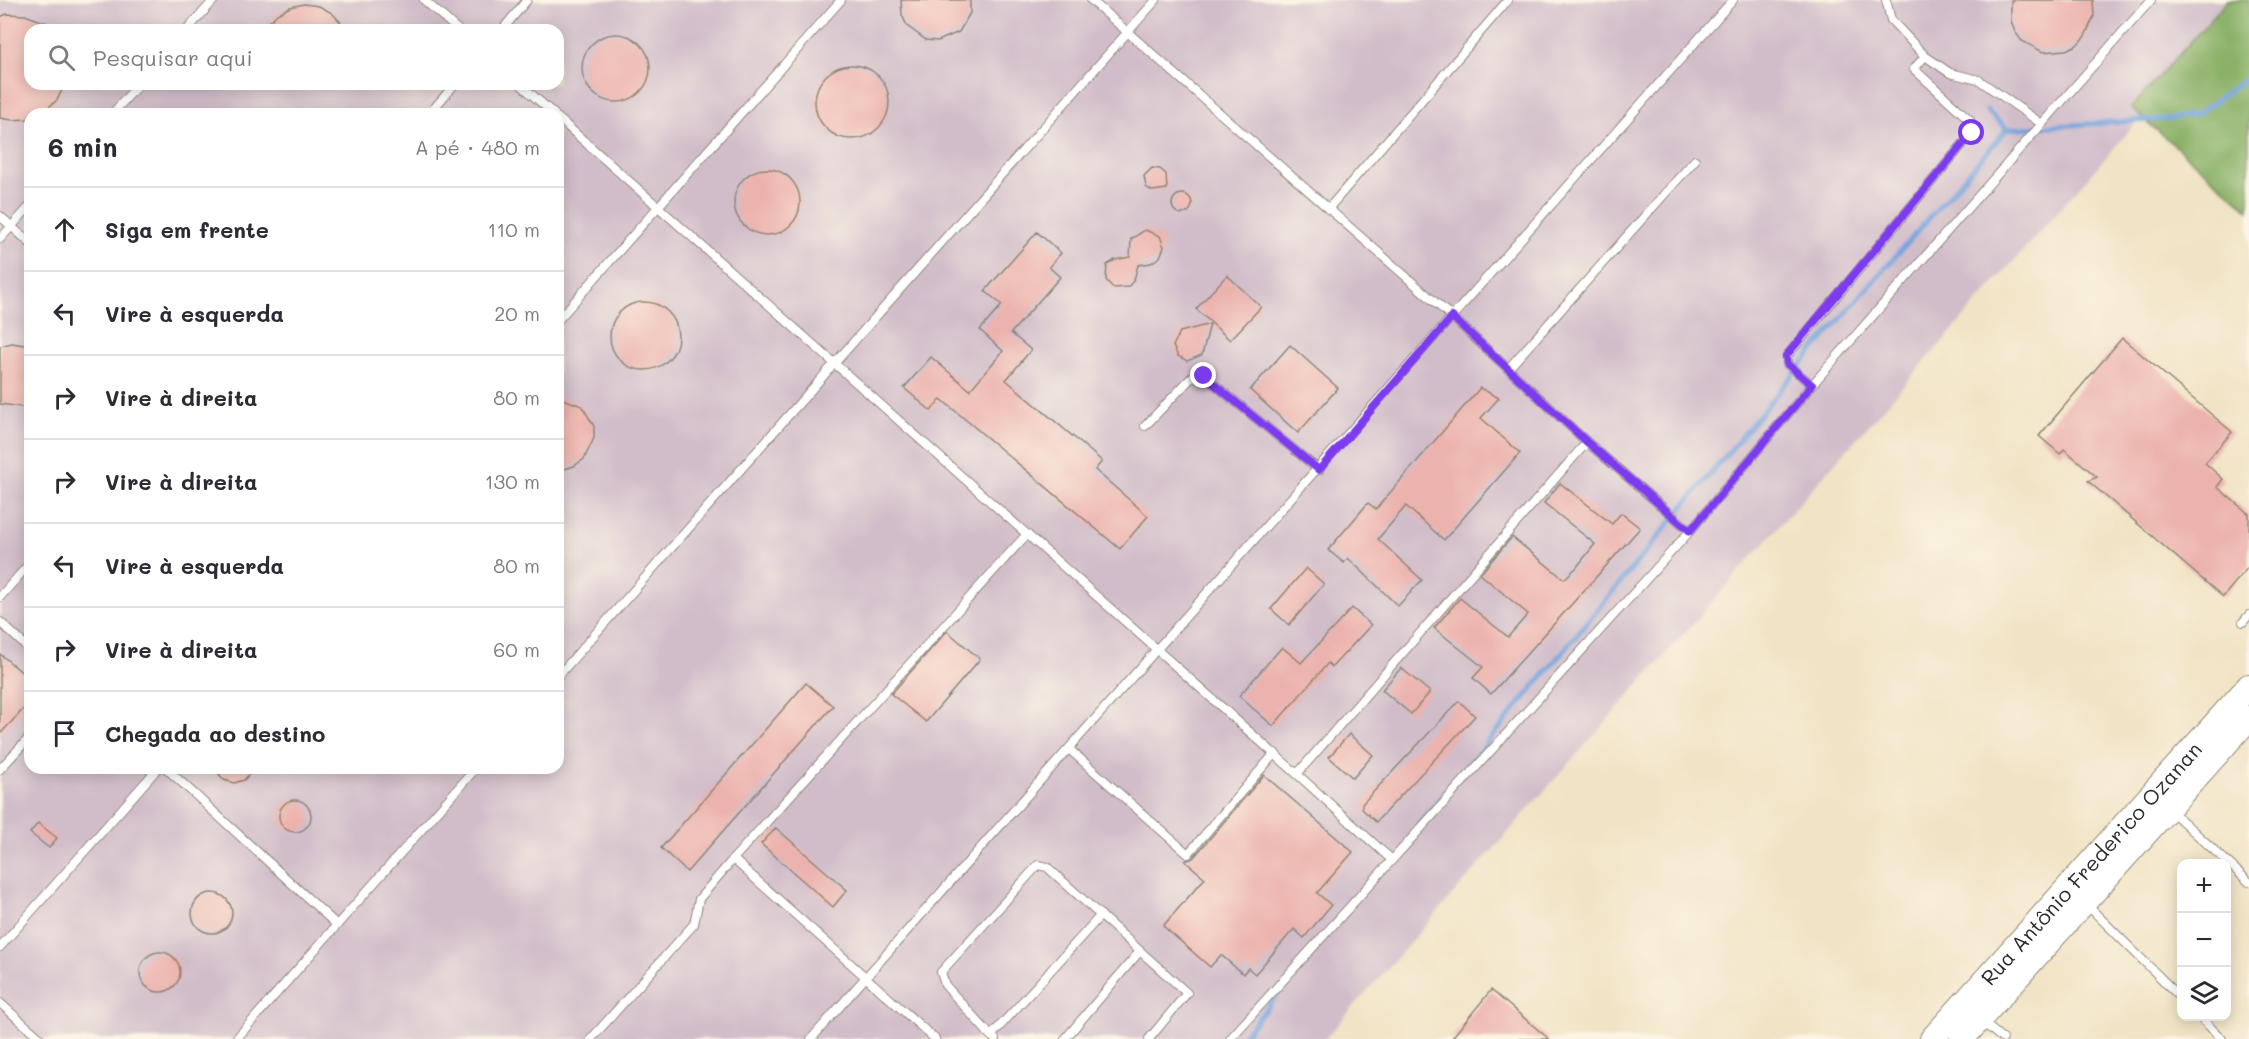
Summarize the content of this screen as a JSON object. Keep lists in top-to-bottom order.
{
  "streets": {
    "main road": ["Rua Antônio Frederico Ozanan"]
  },
  "page": {
    "search": "Pesquisar aqui",
    "heading": ["6 min", "A pé · 480 m"],
    "list": [
      ["Siga em frente", "110 m"],
      ["Vire à esquerda", "20 m"],
      ["Vire à direita", "80 m"],
      ["Vire à direita", "130 m"],
      ["Vire à esquerda", "80 m"],
      ["Vire à direita", "60 m"],
      "Chegada ao destino"
    ],
    "map_buttons": ["+", "−"]
  }
}
